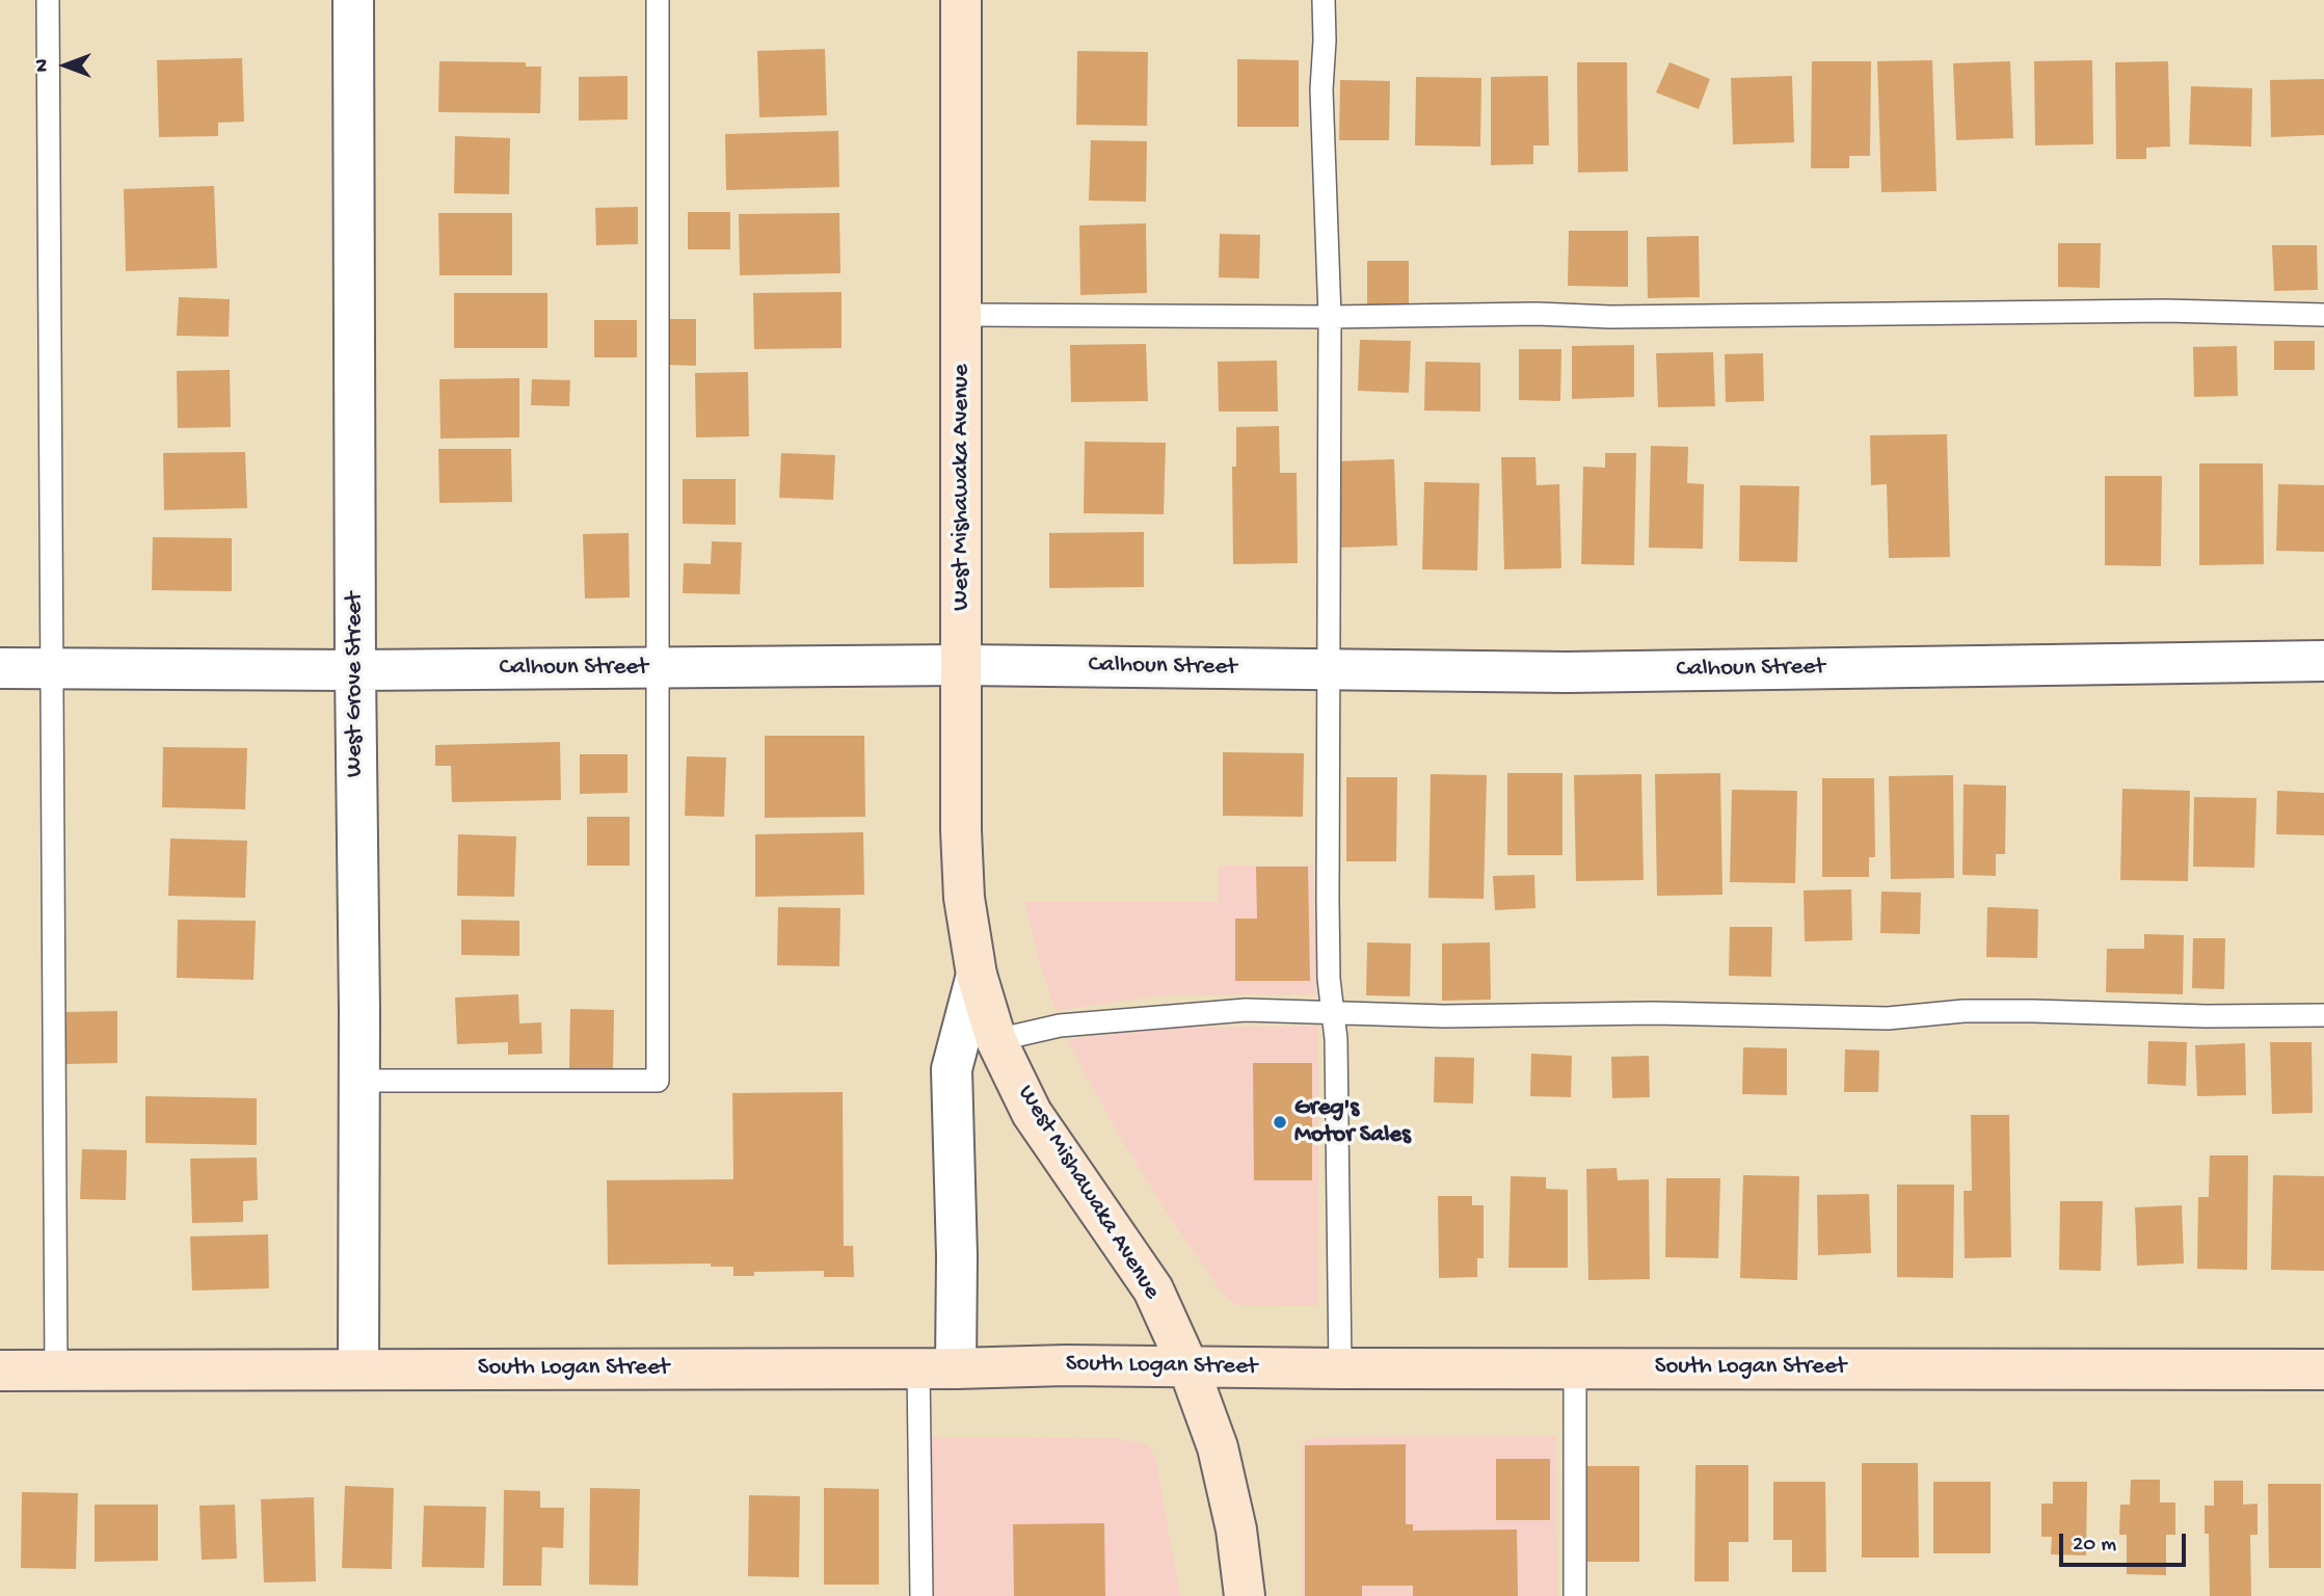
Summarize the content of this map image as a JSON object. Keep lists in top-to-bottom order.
{
  "streets": {
    "street": [
      "West Mishawaka Avenue",
      "Calhoun Street",
      "West Grove Street",
      "South Logan Street"
    ]
  },
  "crossings": [
    ["West Mishawaka Avenue", "Calhoun Street"],
    ["West Mishawaka Avenue", "South Logan Street"],
    ["Calhoun Street", "West Grove Street"],
    ["West Grove Street", "South Logan Street"]
  ],
  "places": ["Greg's Motor Sales"],
  "scale_bar": "20 m",
  "north": "left"
}
